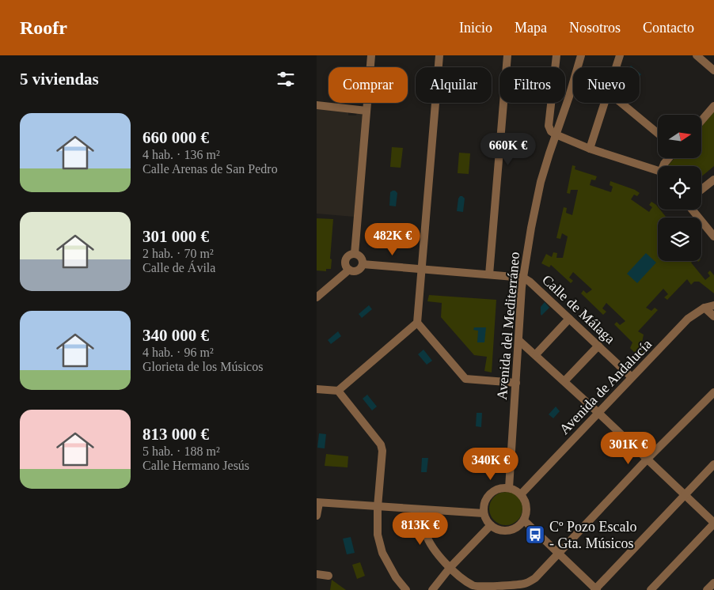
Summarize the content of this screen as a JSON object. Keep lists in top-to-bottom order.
{
  "streets": {
    "street": ["Calle de Málaga", "Avenida del Mediterráneo", "Avenida de Andalucía"]
  },
  "crossings": [
    ["Calle de Málaga", "Avenida del Mediterráneo"],
    ["Calle de Málaga", "Avenida de Andalucía"],
    ["Avenida del Mediterráneo", "Avenida de Andalucía"]
  ],
  "places": {
    "bus stop": ["Cº Pozo Escalo - Gta. Músicos"]
  },
  "north": "right",
  "page": {
    "header": "Roofr",
    "nav": [
      "Inicio",
      "Mapa",
      "Nosotros",
      "Contacto"
    ],
    "heading": "5 viviendas",
    "chip": [
      "Comprar",
      "Alquilar",
      "Filtros",
      "Nuevo"
    ],
    "list": [
      {
        "name": "660 000 €",
        "note": "4 hab. · 136 m² · Calle Arenas de San Pedro"
      },
      {
        "name": "301 000 €",
        "note": "2 hab. · 70 m² · Calle de Ávila"
      },
      {
        "name": "340 000 €",
        "note": "4 hab. · 96 m² · Glorieta de los Músicos"
      },
      {
        "name": "813 000 €",
        "note": "5 hab. · 188 m² · Calle Hermano Jesús"
      }
    ],
    "price": [
      "660K €",
      "482K €",
      "301K €",
      "340K €",
      "813K €"
    ]
  }
}
